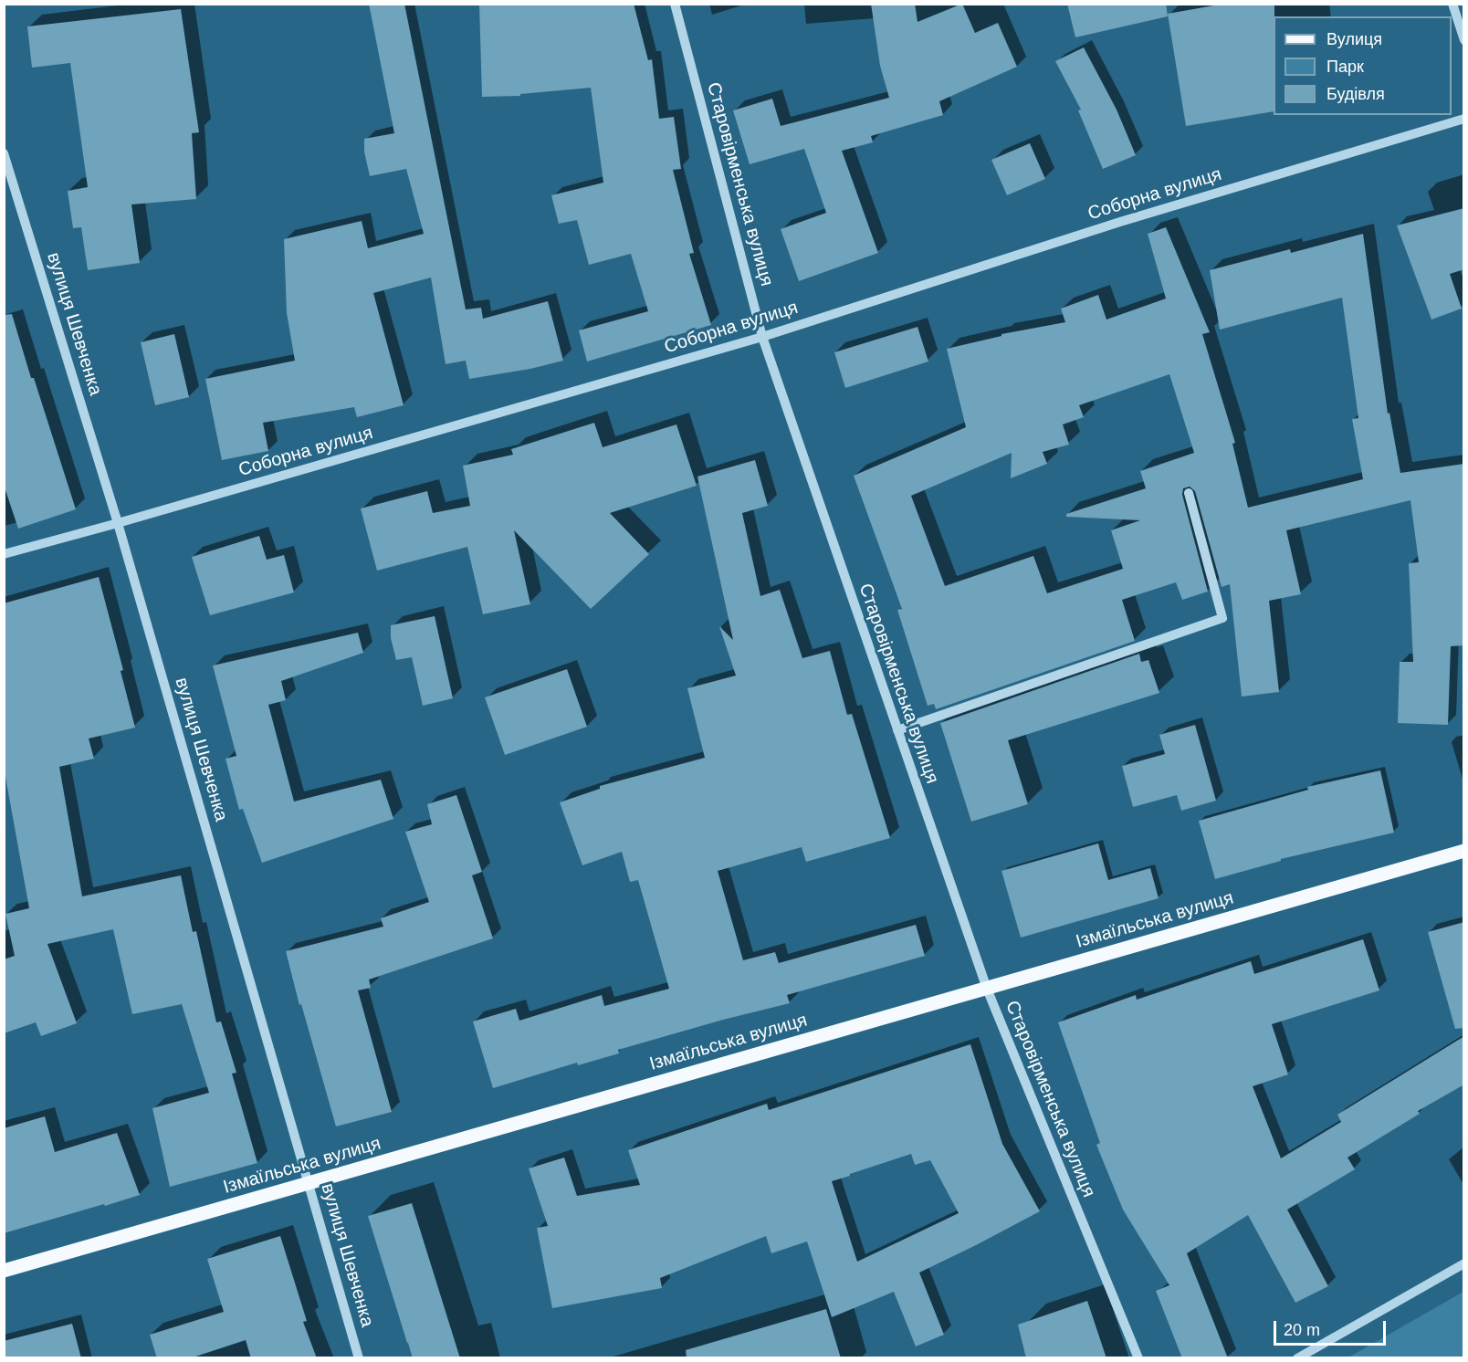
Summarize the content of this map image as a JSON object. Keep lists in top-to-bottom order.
{
  "streets": {
    "main road": ["Ізмаїльська вулиця"],
    "street": ["Старовірменська вулиця", "Соборна вулиця", "вулиця Шевченка"]
  },
  "crossings": [
    ["Старовірменська вулиця", "Соборна вулиця"],
    ["Старовірменська вулиця", "Ізмаїльська вулиця"],
    ["Соборна вулиця", "вулиця Шевченка"],
    ["вулиця Шевченка", "Ізмаїльська вулиця"]
  ],
  "legend": ["Вулиця", "Парк", "Будівля"],
  "scale_bar": "20 m"
}
